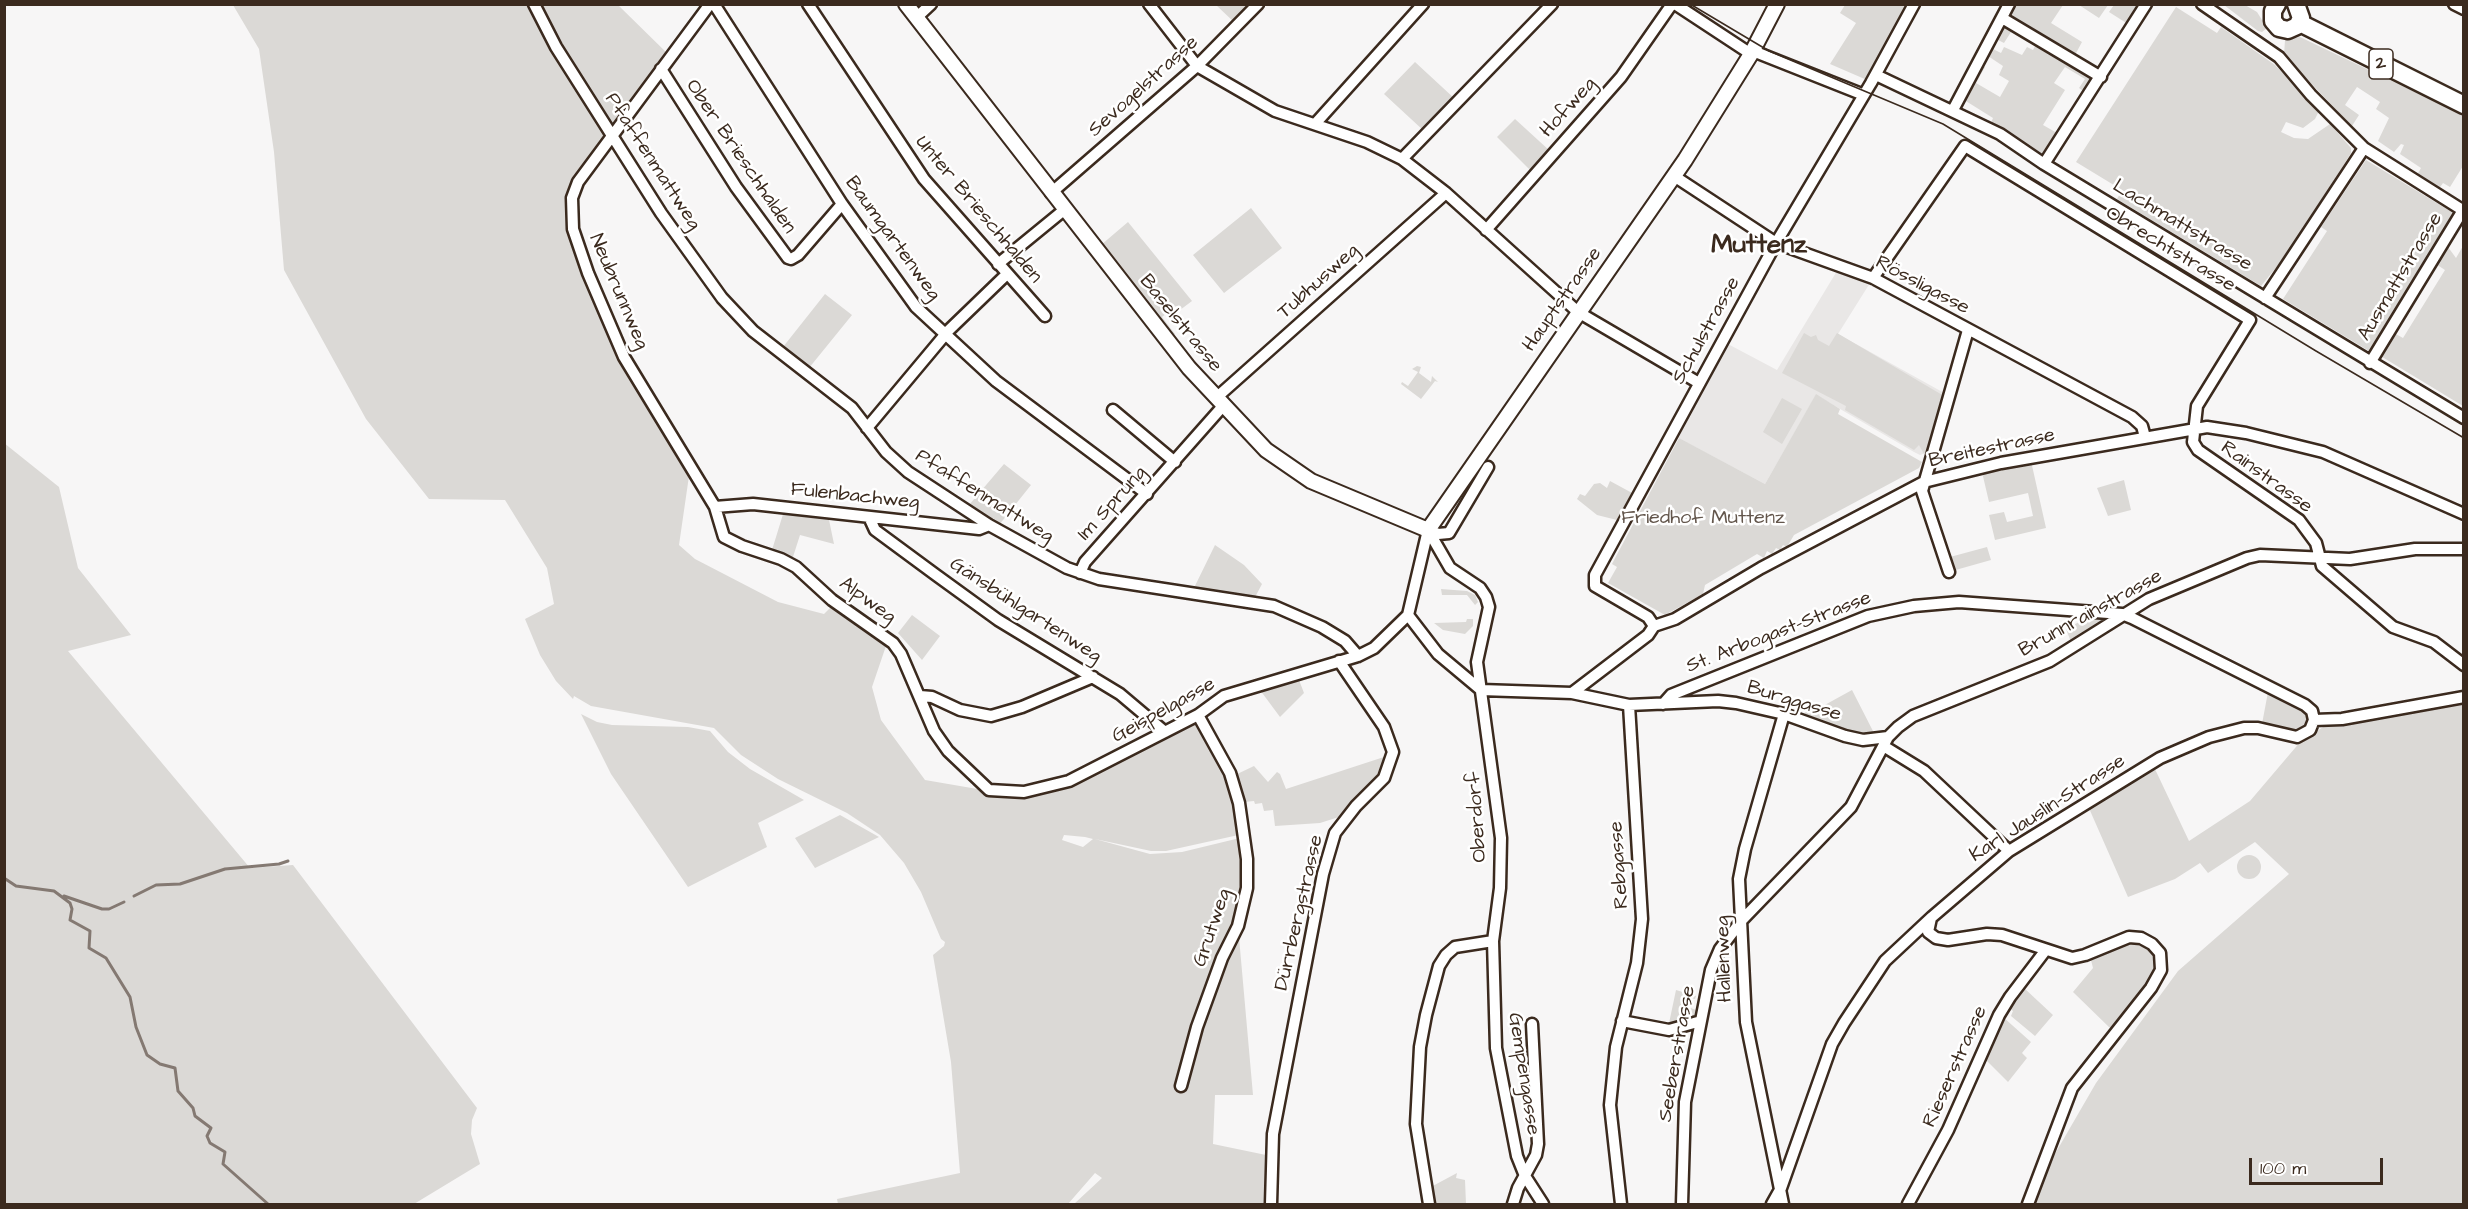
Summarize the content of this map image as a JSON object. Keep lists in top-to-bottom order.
{
  "streets": {
    "main road": ["2"],
    "street": [
      "Sevogelstrasse",
      "Hofweg",
      "Ober Brieschhalden",
      "Pfaffenmattweg",
      "Unter Brieschhalden",
      "Lachmattstrasse",
      "Baumgartenweg",
      "Obrechtstrasse",
      "Ausmattstrasse",
      "Tubhusweg",
      "Rössligasse",
      "Neubrunnweg",
      "Hauptstrasse",
      "Baselstrasse",
      "Schulstrasse",
      "Breitestrasse",
      "Rainstrasse",
      "Fulenbachweg",
      "Im Sprung",
      "Alpweg",
      "Gänsbühlgartenweg",
      "Brunnrainstrasse",
      "St. Arbogast-Strasse",
      "Burggasse",
      "Geispelgasse",
      "Karl Jauslin-Strasse",
      "Oberdorf",
      "Rebgasse",
      "Dürrbergstrasse",
      "Grutweg",
      "Hallenweg",
      "Seeberstrasse",
      "Rieserstrasse",
      "Gempengasse"
    ]
  },
  "crossings": [
    ["Sevogelstrasse", "Baselstrasse"],
    ["Ober Brieschhalden", "Baumgartenweg"],
    ["Ober Brieschhalden", "Neubrunnweg"],
    ["Pfaffenmattweg", "Neubrunnweg"],
    ["Pfaffenmattweg", "Fulenbachweg"],
    ["Pfaffenmattweg", "Im Sprung"],
    ["Pfaffenmattweg", "Geispelgasse"],
    ["Lachmattstrasse", "Ausmattstrasse"],
    ["Lachmattstrasse", "Schulstrasse"],
    ["Baumgartenweg", "Neubrunnweg"],
    ["Baumgartenweg", "Im Sprung"],
    ["Obrechtstrasse", "Rössligasse"],
    ["Obrechtstrasse", "Breitestrasse"],
    ["Obrechtstrasse", "Rainstrasse"],
    ["Tubhusweg", "Baselstrasse"],
    ["Tubhusweg", "Im Sprung"],
    ["Rössligasse", "Hauptstrasse"],
    ["Rössligasse", "Schulstrasse"],
    ["Rössligasse", "Breitestrasse"],
    ["Neubrunnweg", "Fulenbachweg"],
    ["Neubrunnweg", "Alpweg"],
    ["Hauptstrasse", "Baselstrasse"],
    ["Baselstrasse", "Im Sprung"],
    ["Schulstrasse", "Breitestrasse"],
    ["Breitestrasse", "Rainstrasse"],
    ["Breitestrasse", "Burggasse"],
    ["Rainstrasse", "Brunnrainstrasse"],
    ["Fulenbachweg", "Alpweg"],
    ["Fulenbachweg", "Gänsbühlgartenweg"],
    ["Alpweg", "Geispelgasse"],
    ["Gänsbühlgartenweg", "Geispelgasse"],
    ["Brunnrainstrasse", "St. Arbogast-Strasse"],
    ["Brunnrainstrasse", "Burggasse"],
    ["Brunnrainstrasse", "Seeberstrasse"],
    ["St. Arbogast-Strasse", "Burggasse"],
    ["St. Arbogast-Strasse", "Karl Jauslin-Strasse"],
    ["Burggasse", "Oberdorf"],
    ["Burggasse", "Rebgasse"],
    ["Burggasse", "Hallenweg"],
    ["Burggasse", "Seeberstrasse"],
    ["Geispelgasse", "Dürrbergstrasse"],
    ["Geispelgasse", "Grutweg"],
    ["Karl Jauslin-Strasse", "Hallenweg"],
    ["Oberdorf", "Gempengasse"],
    ["Hallenweg", "Seeberstrasse"]
  ],
  "districts": ["Muttenz"],
  "parks": ["Friedhof Muttenz"],
  "scale_bar": "100 m"
}
